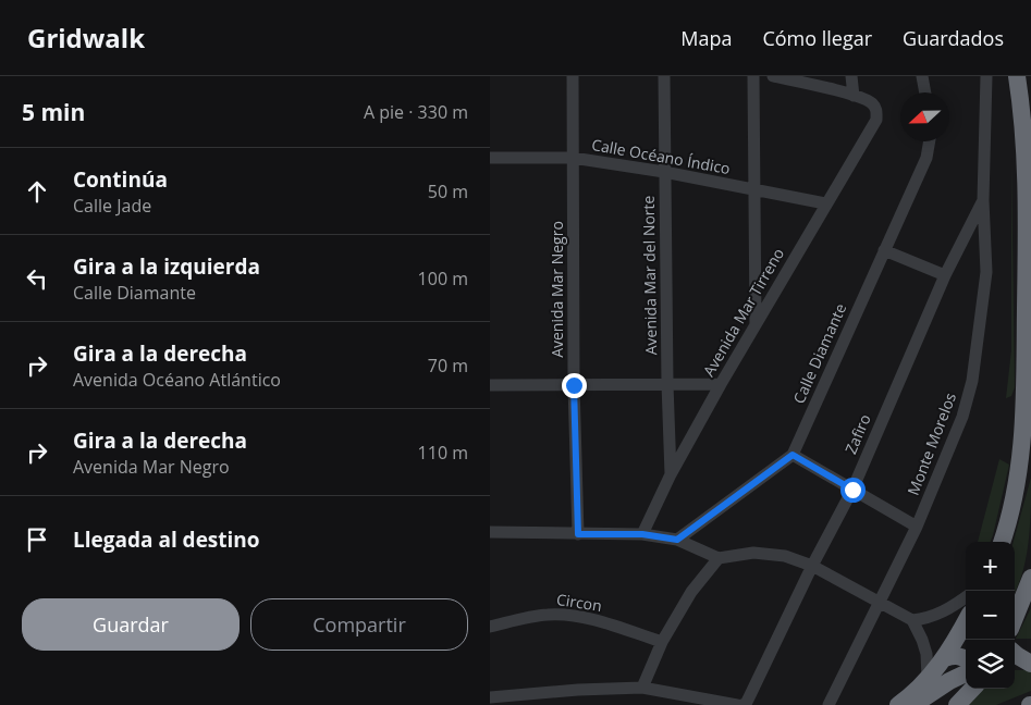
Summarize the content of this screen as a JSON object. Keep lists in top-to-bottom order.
{
  "streets": {
    "street": [
      "Calle Océano Índico",
      "Avenida Mar del Norte",
      "Avenida Mar Negro",
      "Avenida Mar Tirreno",
      "Calle Diamante",
      "Zafiro",
      "Monte Morelos",
      "Circon"
    ]
  },
  "crossings": [
    ["Calle Océano Índico", "Avenida Mar del Norte"],
    ["Calle Océano Índico", "Avenida Mar Negro"],
    ["Calle Océano Índico", "Avenida Mar Tirreno"],
    ["Avenida Mar del Norte", "Avenida Mar Tirreno"],
    ["Zafiro", "Monte Morelos"]
  ],
  "north": "left",
  "page": {
    "header": "Gridwalk",
    "nav": ["Mapa", "Cómo llegar", "Guardados"],
    "heading": ["5 min", "A pie · 330 m"],
    "list": [
      ["Continúa", "Calle Jade", "50 m"],
      ["Gira a la izquierda", "Calle Diamante", "100 m"],
      ["Gira a la derecha", "Avenida Océano Atlántico", "70 m"],
      ["Gira a la derecha", "Avenida Mar Negro", "110 m"],
      "Llegada al destino"
    ],
    "map_buttons": ["+", "−"],
    "buttons": ["Guardar", "Compartir"]
  }
}
